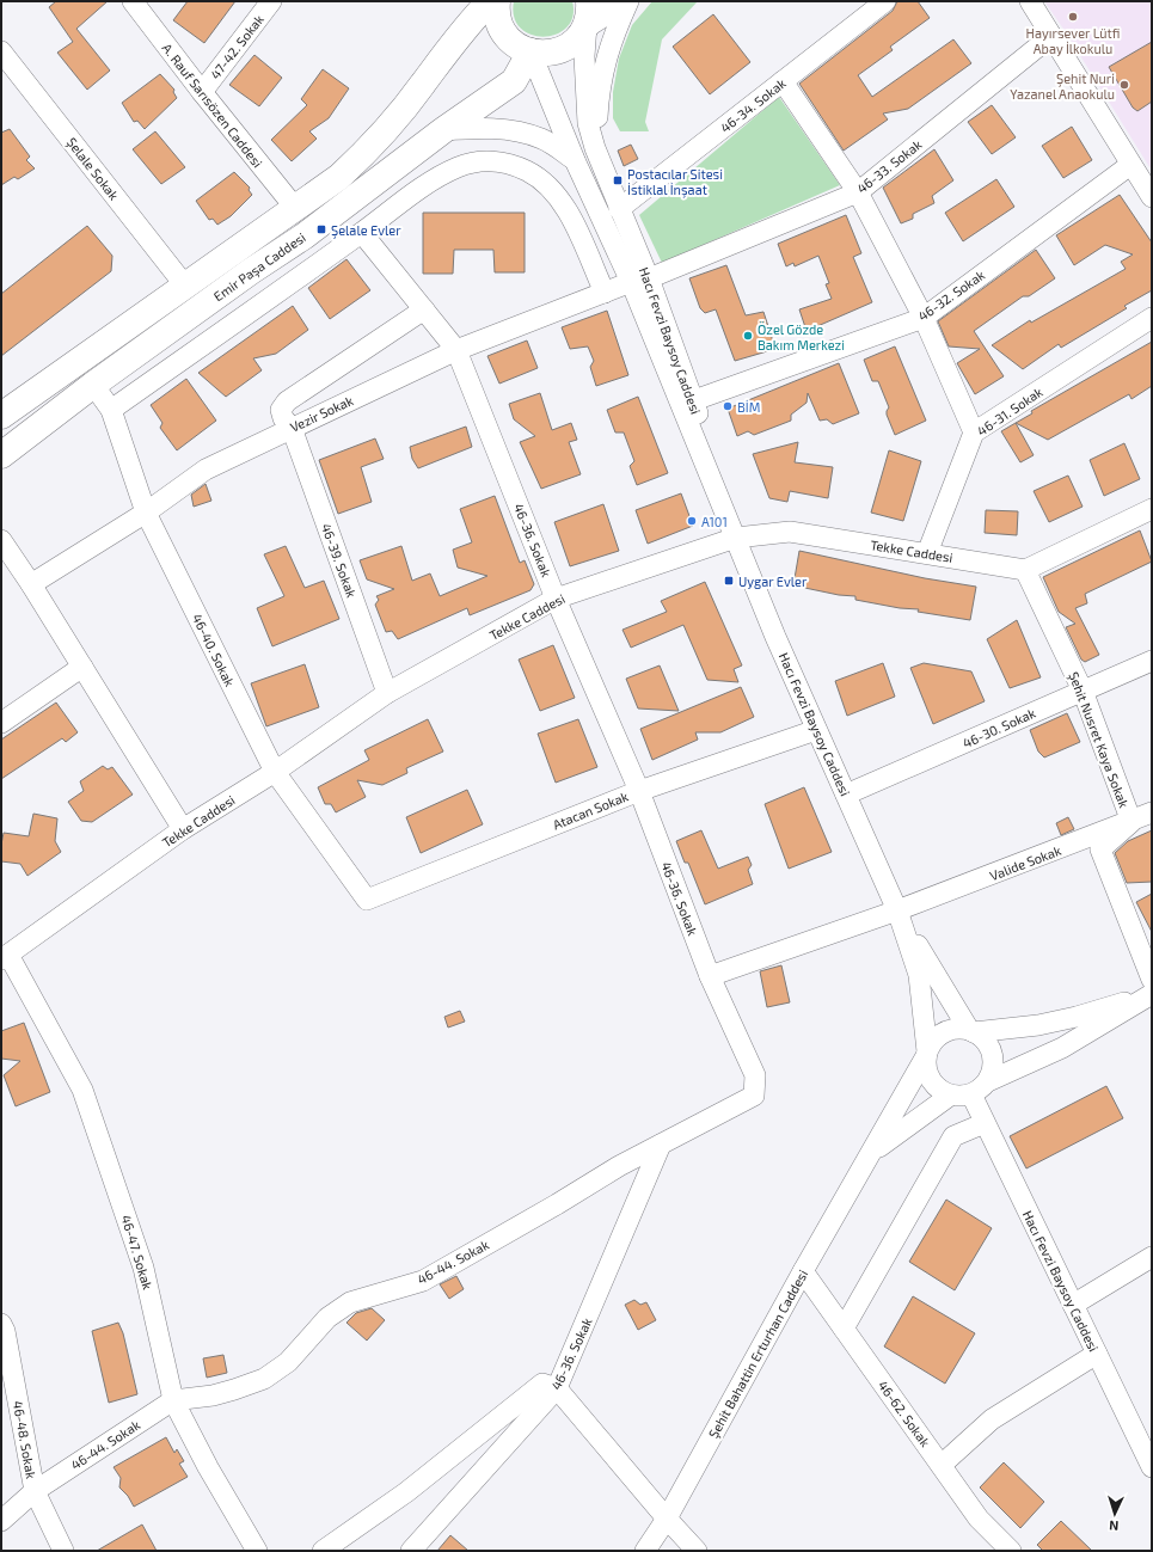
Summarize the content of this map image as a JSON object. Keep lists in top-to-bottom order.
{
  "streets": {
    "main road": ["Emir Paşa Caddesi"],
    "street": [
      "47-42. Sokak",
      "A. Rauf Sarısözen Caddesi",
      "46-34. Sokak",
      "46-33. Sokak",
      "Şelale Sokak",
      "46-32. Sokak",
      "Hacı Fevzi Baysoy Caddesi",
      "46-31. Sokak",
      "Vezir Sokak",
      "46-36. Sokak",
      "Tekke Caddesi",
      "46-39. Sokak",
      "46-40. Sokak",
      "46-30. Sokak",
      "Şehit Nusret Kaya Sokak",
      "Atacan Sokak",
      "Valide Sokak",
      "46-47. Sokak",
      "46-44. Sokak",
      "Şehit Bahattin Erturhan Caddesi",
      "46-62. Sokak",
      "46-48. Sokak"
    ]
  },
  "crossings": [
    ["47-42. Sokak", "A. Rauf Sarısözen Caddesi"],
    ["46-34. Sokak", "Hacı Fevzi Baysoy Caddesi"],
    ["46-33. Sokak", "Hacı Fevzi Baysoy Caddesi"],
    ["46-33. Sokak", "Vezir Sokak"],
    ["Emir Paşa Caddesi", "Hacı Fevzi Baysoy Caddesi"],
    ["Emir Paşa Caddesi", "46-40. Sokak"],
    ["46-32. Sokak", "Hacı Fevzi Baysoy Caddesi"],
    ["Hacı Fevzi Baysoy Caddesi", "Vezir Sokak"],
    ["Hacı Fevzi Baysoy Caddesi", "Tekke Caddesi"],
    ["Hacı Fevzi Baysoy Caddesi", "46-30. Sokak"],
    ["Hacı Fevzi Baysoy Caddesi", "Atacan Sokak"],
    ["Hacı Fevzi Baysoy Caddesi", "Valide Sokak"],
    ["Hacı Fevzi Baysoy Caddesi", "Şehit Bahattin Erturhan Caddesi"],
    ["46-31. Sokak", "Tekke Caddesi"],
    ["Vezir Sokak", "46-36. Sokak"],
    ["Vezir Sokak", "46-39. Sokak"],
    ["Vezir Sokak", "46-40. Sokak"],
    ["46-36. Sokak", "Tekke Caddesi"],
    ["46-36. Sokak", "46-39. Sokak"],
    ["46-36. Sokak", "Atacan Sokak"],
    ["46-36. Sokak", "Valide Sokak"],
    ["46-36. Sokak", "46-44. Sokak"],
    ["Tekke Caddesi", "46-39. Sokak"],
    ["Tekke Caddesi", "46-40. Sokak"],
    ["Tekke Caddesi", "Şehit Nusret Kaya Sokak"],
    ["Tekke Caddesi", "46-47. Sokak"],
    ["46-40. Sokak", "Atacan Sokak"],
    ["46-30. Sokak", "Şehit Nusret Kaya Sokak"],
    ["Şehit Nusret Kaya Sokak", "Valide Sokak"],
    ["Valide Sokak", "46-44. Sokak"],
    ["46-47. Sokak", "46-44. Sokak"],
    ["46-44. Sokak", "46-48. Sokak"],
    ["Şehit Bahattin Erturhan Caddesi", "46-62. Sokak"]
  ],
  "places": {
    "other": [
      "Hayırsever Lütfi Abay İlkokulu",
      "Şehit Nuri Yazanel Anaokulu",
      "Özel Gözde Bakım Merkezi",
      "BİM",
      "A101"
    ],
    "transit": ["Postacılar Sitesi İstiklal İnşaat", "Şelale Evler", "Uygar Evler"]
  },
  "north": "bottom"
}
